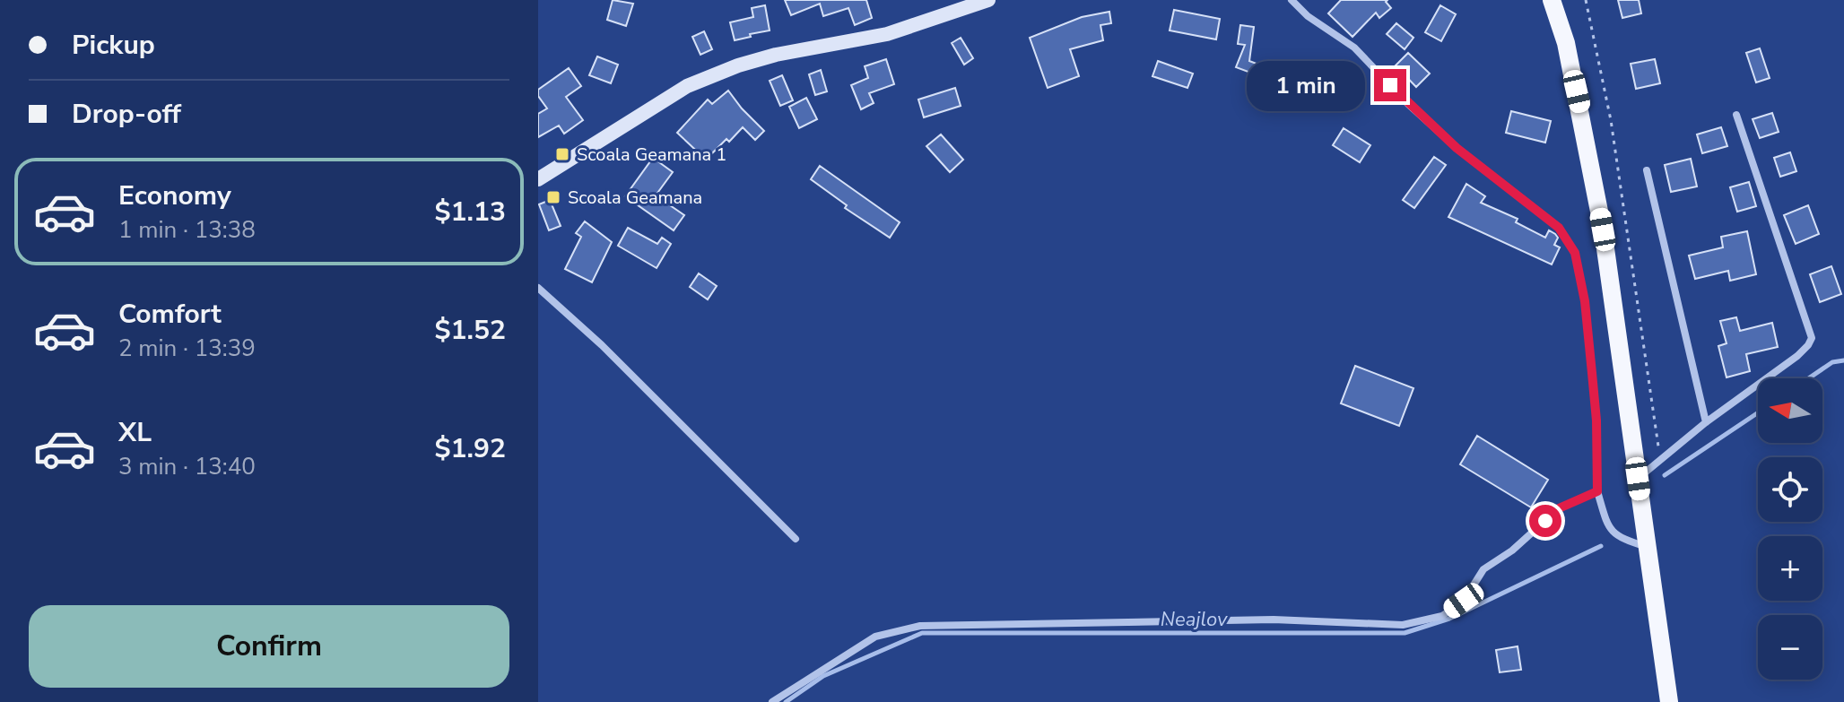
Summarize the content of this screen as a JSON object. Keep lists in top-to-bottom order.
{
  "water": ["Neajlov"],
  "places": {
    "transit": ["Scoala Geamana 1", "Scoala Geamana"]
  },
  "north": "left",
  "page": {
    "banner": ["Pickup", "Drop-off"],
    "bubble": "1 min",
    "list": [
      {
        "name": "Economy",
        "note": "1 min · 13:38",
        "value": "$1.13"
      },
      {
        "name": "Comfort",
        "note": "2 min · 13:39",
        "value": "$1.52"
      },
      {
        "name": "XL",
        "note": "3 min · 13:40",
        "value": "$1.92"
      }
    ],
    "map_buttons": ["+", "−"],
    "buttons": "Confirm"
  }
}
